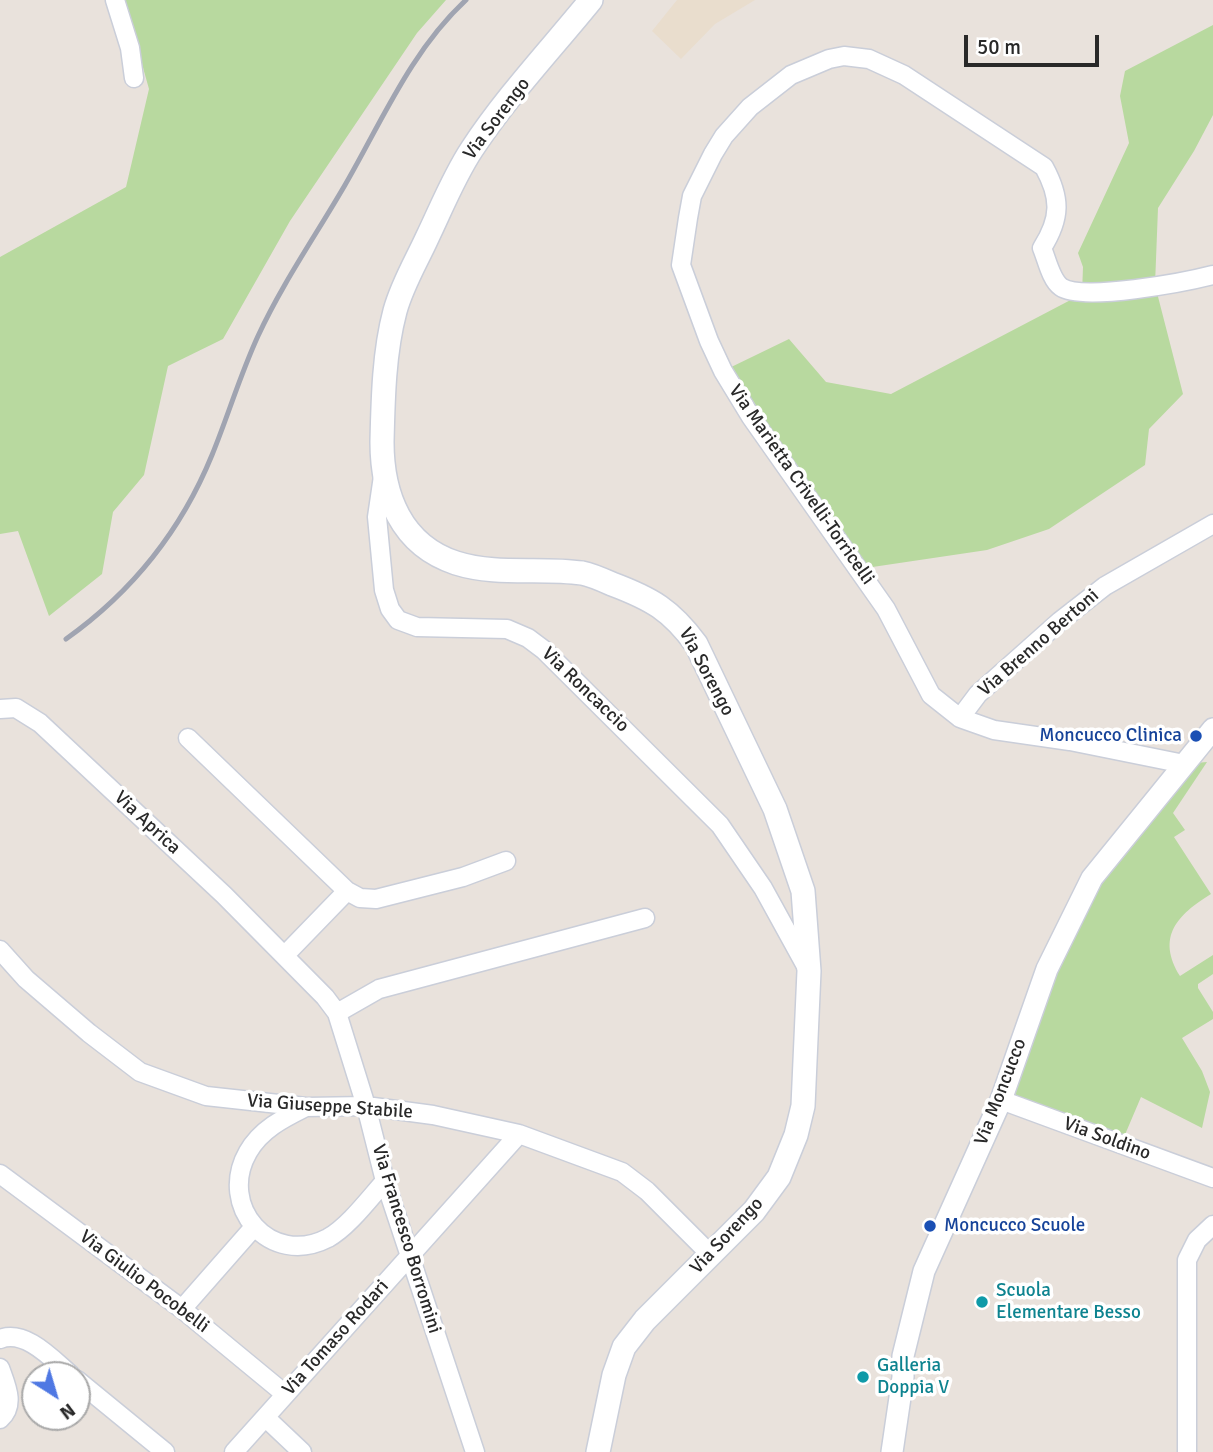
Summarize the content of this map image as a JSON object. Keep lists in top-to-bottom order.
{
  "streets": {
    "main road": ["Via Sorengo"],
    "street": [
      "Via Marietta Crivelli-Torricelli",
      "Via Brenno Bertoni",
      "Via Roncaccio",
      "Via Aprica",
      "Via Moncucco",
      "Via Giuseppe Stabile",
      "Via Soldino",
      "Via Francesco Borromini",
      "Via Giulio Pocobelli",
      "Via Tomaso Rodari"
    ]
  },
  "crossings": [
    ["Via Sorengo", "Via Roncaccio"],
    ["Via Sorengo", "Via Giuseppe Stabile"],
    ["Via Marietta Crivelli-Torricelli", "Via Brenno Bertoni"],
    ["Via Brenno Bertoni", "Via Moncucco"],
    ["Via Aprica", "Via Francesco Borromini"],
    ["Via Moncucco", "Via Soldino"],
    ["Via Giuseppe Stabile", "Via Francesco Borromini"],
    ["Via Giuseppe Stabile", "Via Tomaso Rodari"],
    ["Via Francesco Borromini", "Via Tomaso Rodari"],
    ["Via Giulio Pocobelli", "Via Tomaso Rodari"]
  ],
  "places": [
    "Moncucco Clinica",
    "Moncucco Scuole",
    "Scuola Elementare Besso",
    "Galleria Doppia V"
  ],
  "scale_bar": "50 m",
  "north": "bottom right"
}
